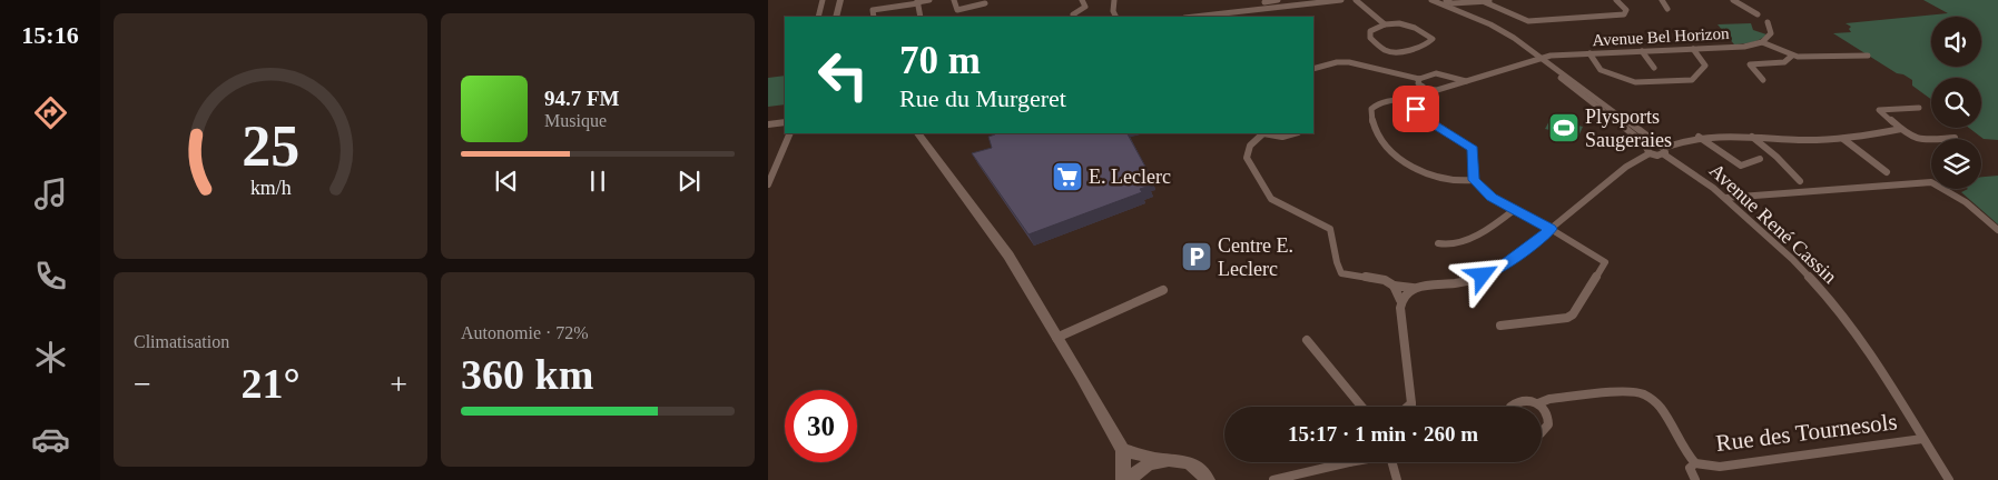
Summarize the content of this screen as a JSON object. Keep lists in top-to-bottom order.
{
  "streets": {
    "street": ["Avenue Bel Horizon", "Avenue René Cassin", "Rue des Tournesols"]
  },
  "crossings": [
    ["Avenue Bel Horizon", "Avenue René Cassin"],
    ["Avenue René Cassin", "Rue des Tournesols"]
  ],
  "places": {
    "sports": ["Plysports Saugeraies"],
    "supermarket": ["E. Leclerc"],
    "parking": ["Centre E. Leclerc"]
  },
  "page": {
    "tabs": "15:16",
    "turn": ["70 m", "Rue du Murgeret"],
    "song": ["94.7 FM", "Musique"],
    "tile": [
      "Climatisation",
      ["Autonomie · 72%", "360 km"]
    ],
    "heat": ["−", "21°", "+"],
    "limit": "30",
    "trip": "15:17 · 1 min · 260 m",
    "gauge": ["25", "km/h"]
  }
}
